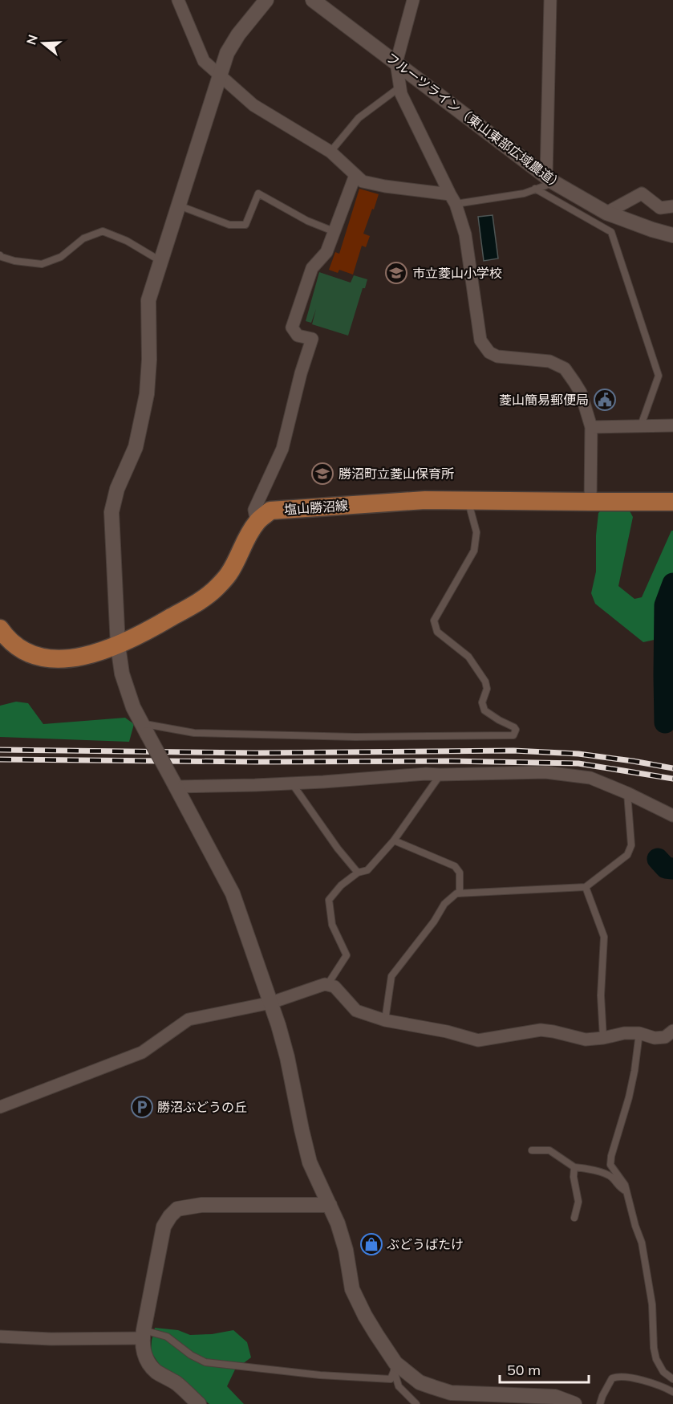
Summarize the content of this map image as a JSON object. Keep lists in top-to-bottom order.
{
  "streets": {
    "main road": ["塩山勝沼線"],
    "street": ["フルーツライン（東山東部広域農道）"]
  },
  "places": {
    "school or university": ["市立菱山小学校", "勝沼町立菱山保育所"],
    "public building": ["菱山簡易郵便局"],
    "parking": ["勝沼ぶどうの丘"],
    "shop": ["ぶどうばたけ"]
  },
  "scale_bar": "50 m",
  "north": "left"
}
